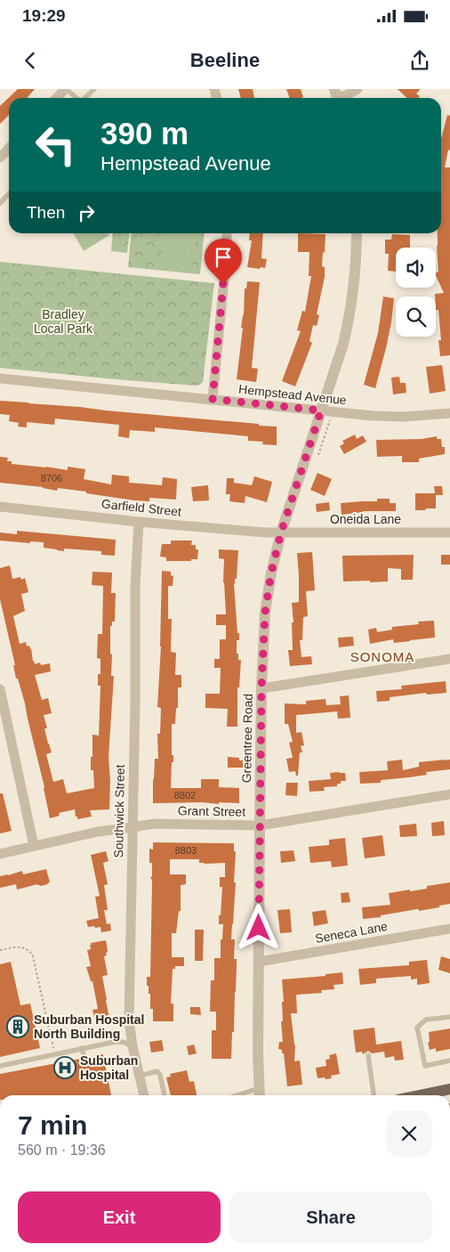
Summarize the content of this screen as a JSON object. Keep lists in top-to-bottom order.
{
  "streets": {
    "street": [
      "Hempstead Avenue",
      "Garfield Street",
      "Oneida Lane",
      "Greentree Road",
      "Southwick Street",
      "Grant Street",
      "Seneca Lane"
    ]
  },
  "crossings": [
    ["Hempstead Avenue", "Greentree Road"],
    ["Garfield Street", "Oneida Lane"],
    ["Garfield Street", "Greentree Road"],
    ["Garfield Street", "Southwick Street"],
    ["Oneida Lane", "Greentree Road"],
    ["Greentree Road", "Grant Street"],
    ["Greentree Road", "Seneca Lane"],
    ["Southwick Street", "Grant Street"]
  ],
  "districts": ["SONOMA"],
  "parks": ["Bradley Local Park"],
  "places": {
    "building": ["Suburban Hospital North Building"],
    "hospital": ["Suburban Hospital"]
  },
  "house_numbers": ["8706", "8802", "8803"],
  "page": {
    "status": "19:29",
    "header": "Beeline",
    "turn": ["390 m", "Hempstead Avenue"],
    "then": "Then",
    "heading": ["7 min", "560 m · 19:36"],
    "buttons": ["Exit", "Share"]
  }
}
